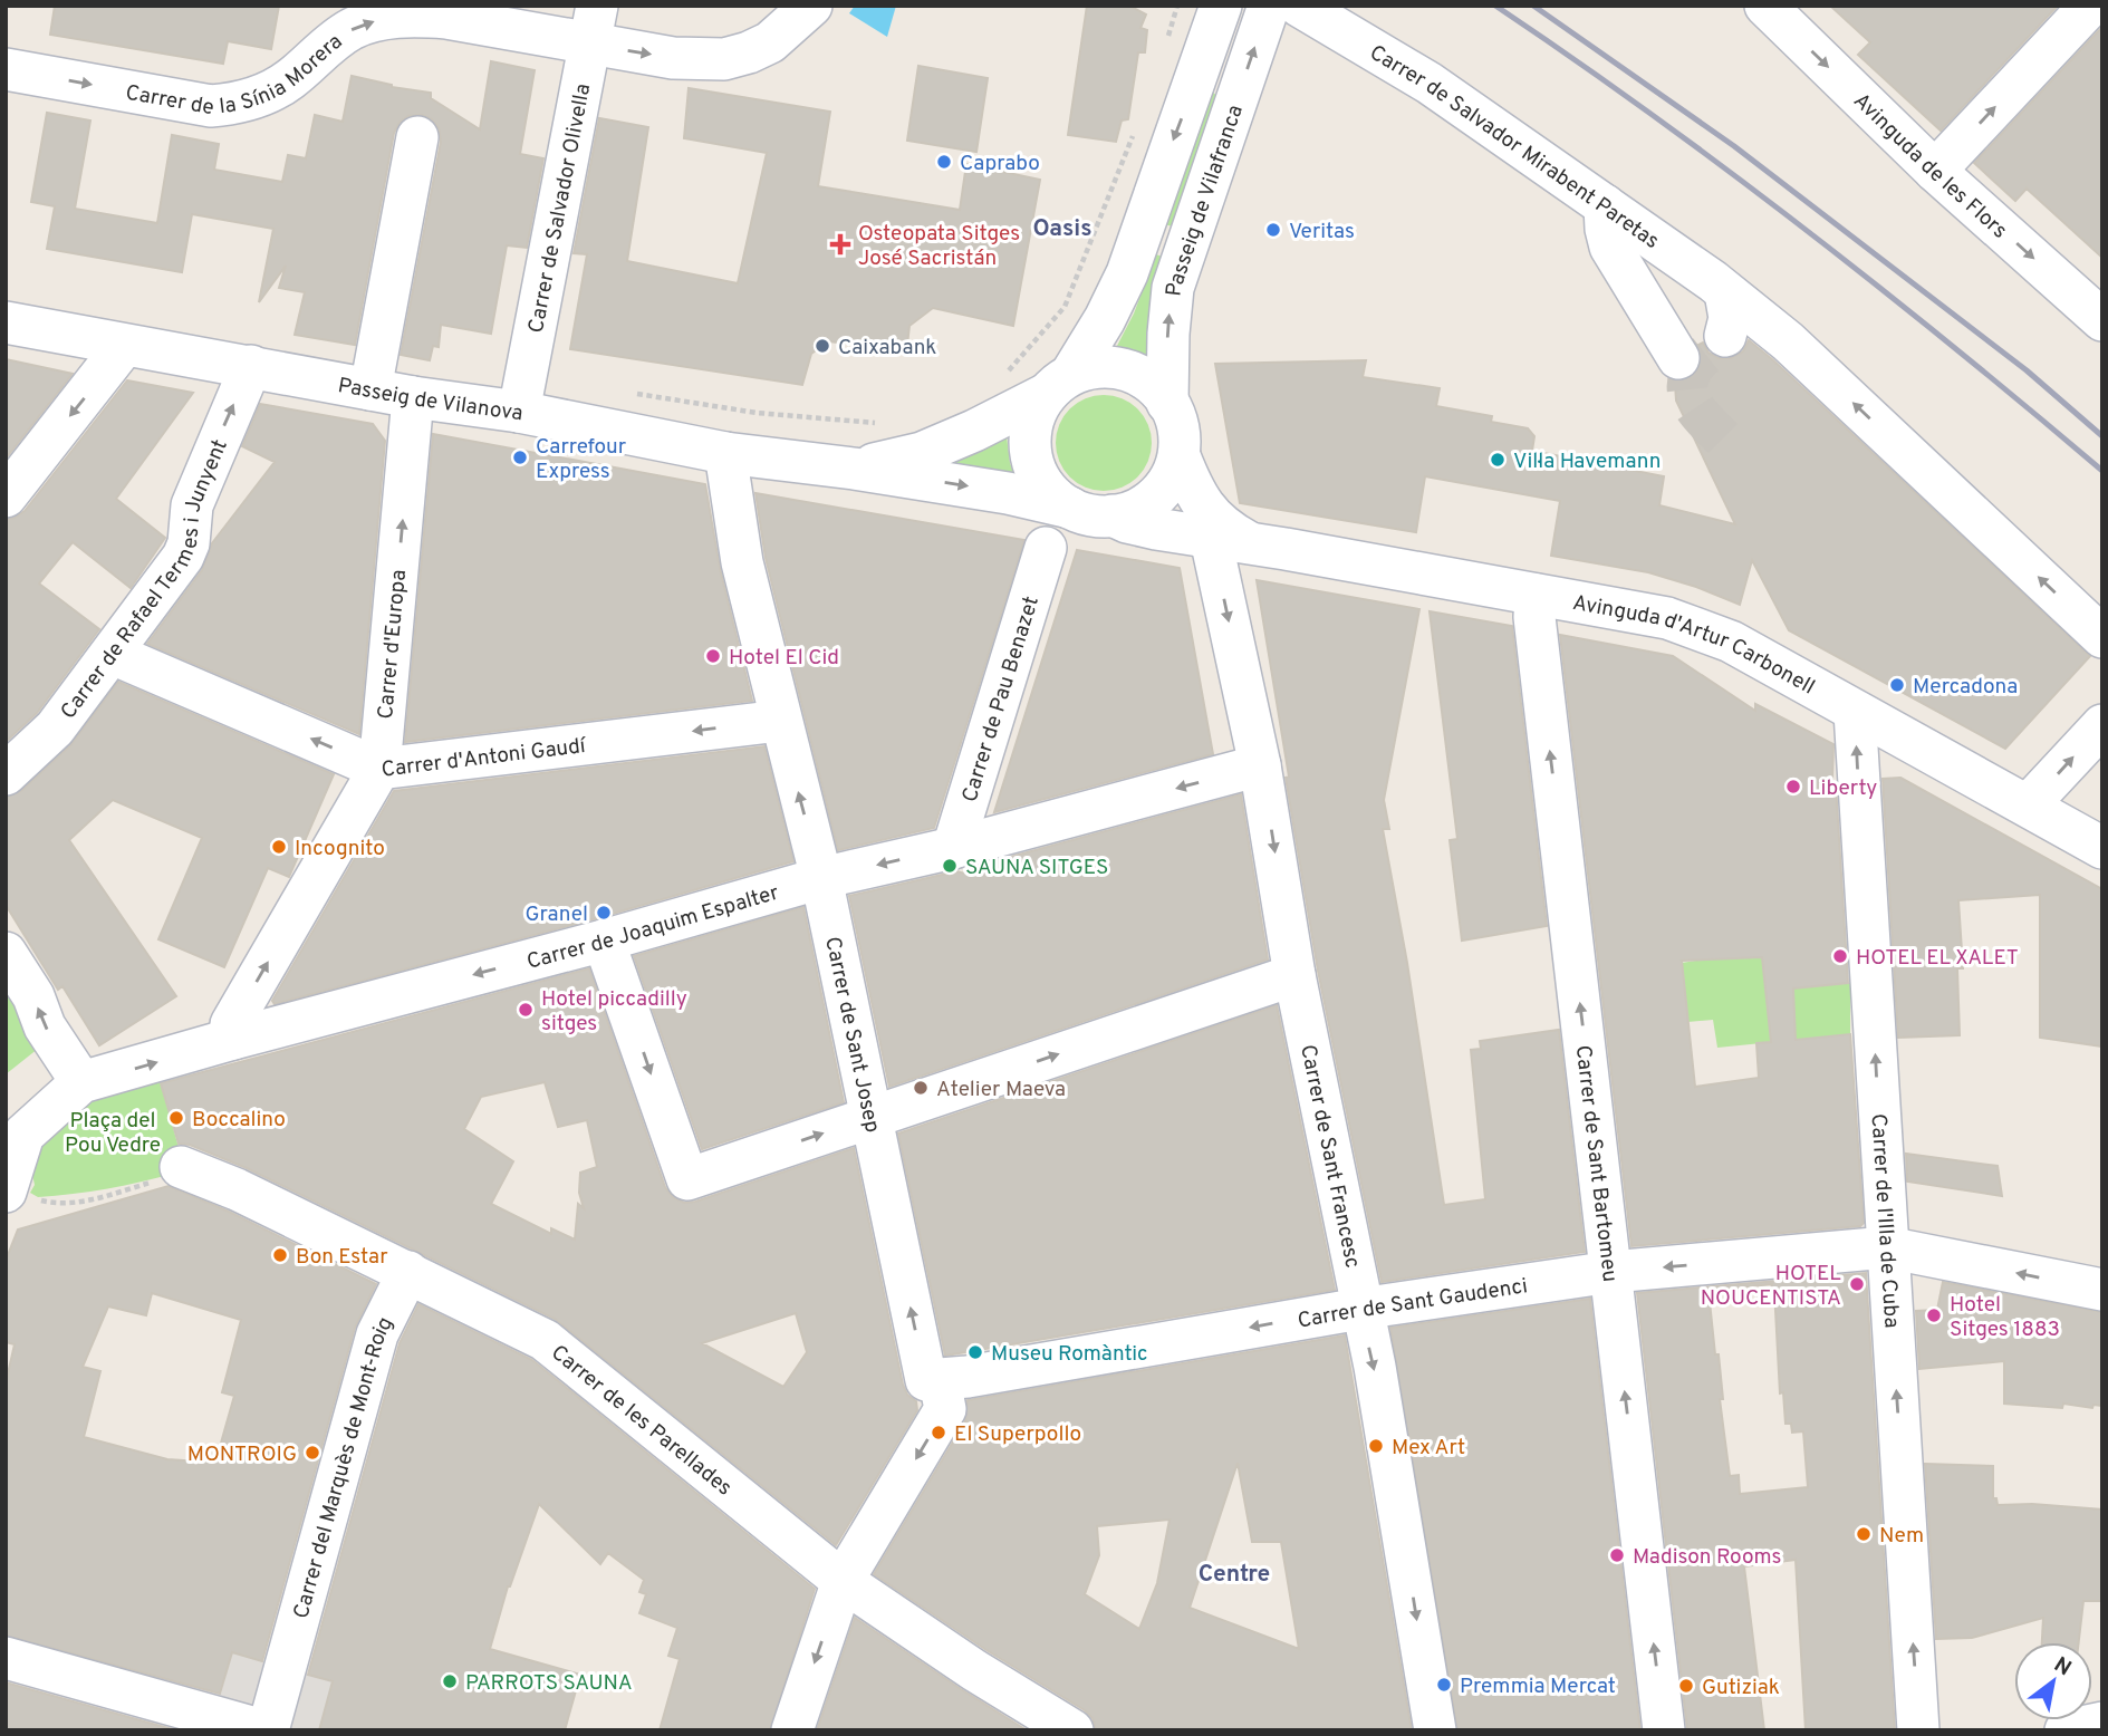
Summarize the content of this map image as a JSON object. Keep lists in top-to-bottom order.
{
  "streets": {
    "street": [
      "Carrer de la Sínia Morera",
      "Carrer de Salvador Mirabent Paretas",
      "Avinguda de les Flors",
      "Passeig de Vilafranca",
      "Carrer de Salvador Olivella",
      "Passeig de Vilanova",
      "Carrer de Rafael Termes i Junyent",
      "Carrer d'Europa",
      "Avinguda d'Artur Carbonell",
      "Carrer de Pau Benazet",
      "Carrer d'Antoni Gaudí",
      "Carrer de Joaquim Espalter",
      "Carrer de Sant Josep",
      "Carrer de Sant Francesc",
      "Carrer de Sant Bartomeu",
      "Carrer de l'Illa de Cuba",
      "Carrer de Sant Gaudenci",
      "Carrer de les Parellades",
      "Carrer del Marquès de Mont-Roig"
    ]
  },
  "crossings": [
    ["Carrer de la Sínia Morera", "Carrer de Salvador Olivella"],
    ["Passeig de Vilafranca", "Passeig de Vilanova"],
    ["Passeig de Vilafranca", "Avinguda d'Artur Carbonell"],
    ["Carrer de Salvador Olivella", "Passeig de Vilanova"],
    ["Passeig de Vilanova", "Carrer de Rafael Termes i Junyent"],
    ["Passeig de Vilanova", "Carrer d'Europa"],
    ["Passeig de Vilanova", "Avinguda d'Artur Carbonell"],
    ["Passeig de Vilanova", "Carrer de Sant Josep"],
    ["Carrer de Rafael Termes i Junyent", "Carrer d'Antoni Gaudí"],
    ["Carrer d'Europa", "Carrer d'Antoni Gaudí"],
    ["Carrer d'Europa", "Carrer de Joaquim Espalter"],
    ["Avinguda d'Artur Carbonell", "Carrer de Sant Bartomeu"],
    ["Avinguda d'Artur Carbonell", "Carrer de l'Illa de Cuba"],
    ["Carrer de Pau Benazet", "Carrer de Joaquim Espalter"],
    ["Carrer d'Antoni Gaudí", "Carrer de Sant Josep"],
    ["Carrer de Joaquim Espalter", "Carrer de Sant Josep"],
    ["Carrer de Joaquim Espalter", "Carrer de Sant Francesc"],
    ["Carrer de Sant Josep", "Carrer de Sant Gaudenci"],
    ["Carrer de Sant Francesc", "Carrer de Sant Gaudenci"],
    ["Carrer de Sant Bartomeu", "Carrer de Sant Gaudenci"],
    ["Carrer de l'Illa de Cuba", "Carrer de Sant Gaudenci"],
    ["Carrer de les Parellades", "Carrer del Marquès de Mont-Roig"]
  ],
  "one_way": [
    "Carrer de la Sínia Morera",
    "Carrer de Salvador Mirabent Paretas",
    "Carrer d'Europa",
    "Carrer d'Antoni Gaudí",
    "Carrer de Sant Josep",
    "Carrer de Sant Francesc",
    "Carrer de Sant Bartomeu",
    "Carrer de l'Illa de Cuba"
  ],
  "districts": ["Oasis", "Centre"],
  "parks": ["Plaça del Pou Vedre"],
  "places": {
    "other": [
      "Caprabo",
      "Veritas",
      "Caixabank",
      "Carrefour Express",
      "Vil·la Havemann",
      "Hotel El Cid",
      "Mercadona",
      "Liberty",
      "Incognito",
      "SAUNA SITGES",
      "Granel",
      "HOTEL EL XALET",
      "Hotel piccadilly sitges",
      "Atelier Maeva",
      "Boccalino",
      "Bon Estar",
      "HOTEL NOUCENTISTA",
      "Hotel Sitges 1883",
      "Museu Romàntic",
      "El Superpollo",
      "Mex Art",
      "MONTROIG",
      "Nem",
      "Madison Rooms",
      "PARROTS SAUNA",
      "Premmia Mercat",
      "Gutiziak"
    ],
    "health": ["Osteopata Sitges José Sacristán"]
  },
  "north": "top right"
}
